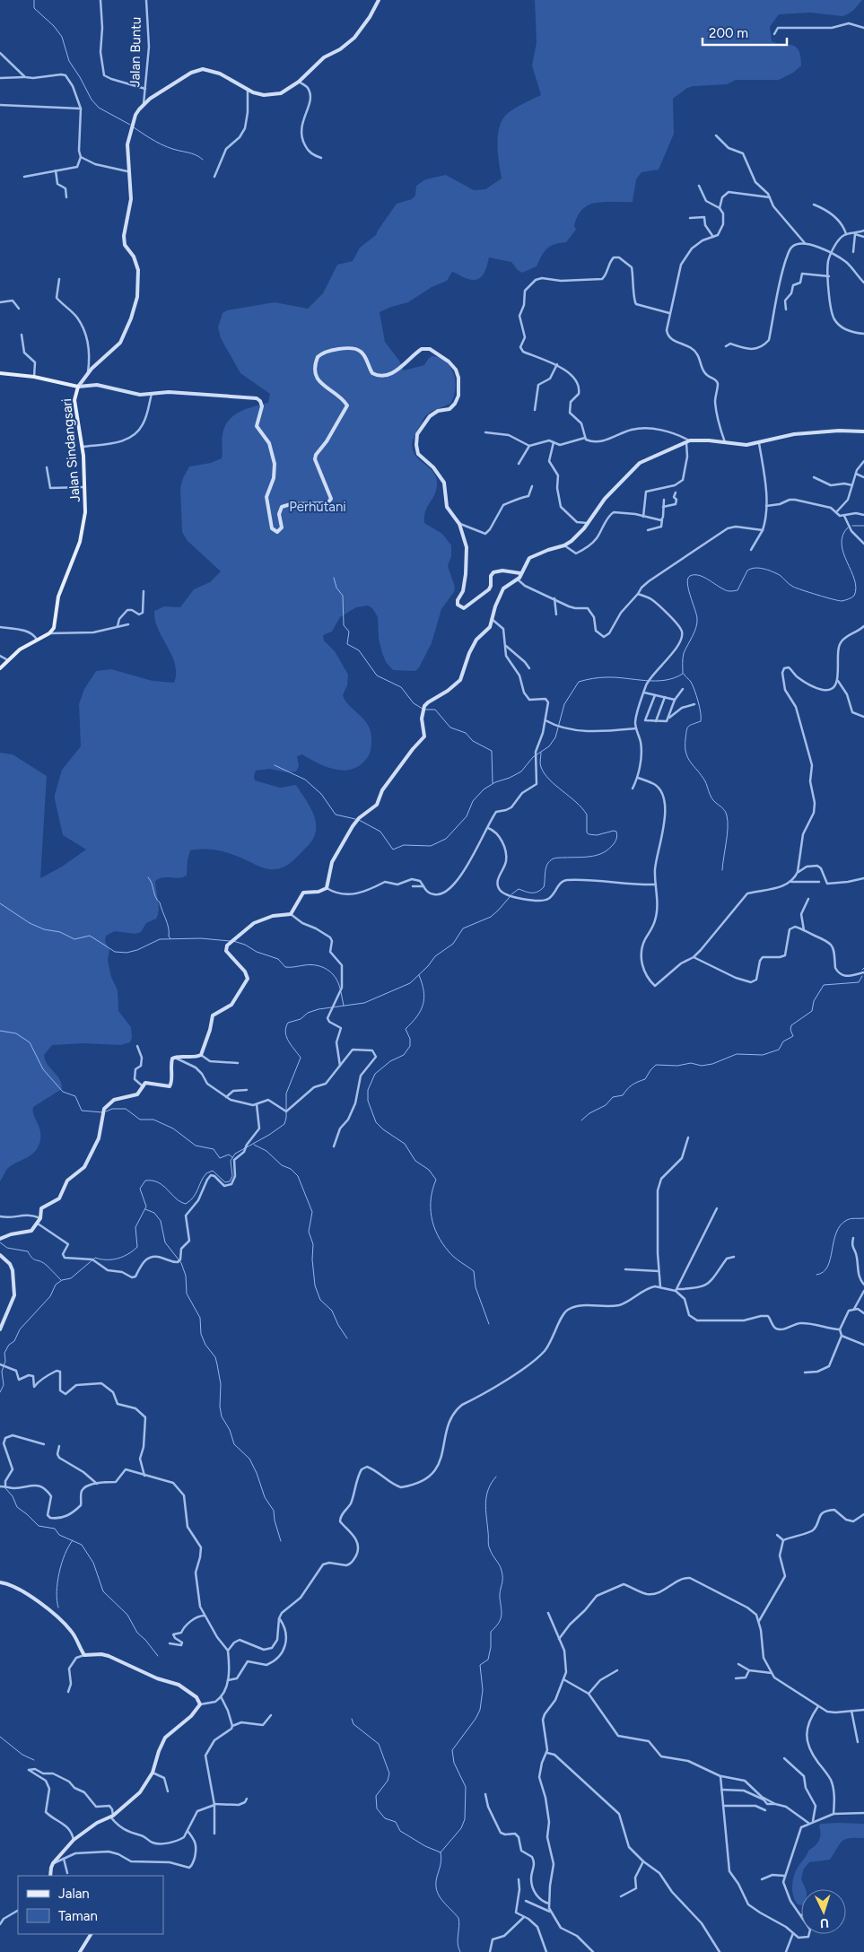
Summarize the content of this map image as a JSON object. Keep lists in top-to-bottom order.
{
  "streets": {
    "main road": ["Jalan Sindangsari"],
    "street": ["Jalan Buntu"]
  },
  "parks": ["Perhutani"],
  "legend": ["Jalan", "Taman"],
  "scale_bar": "200 m",
  "north": "bottom"
}
